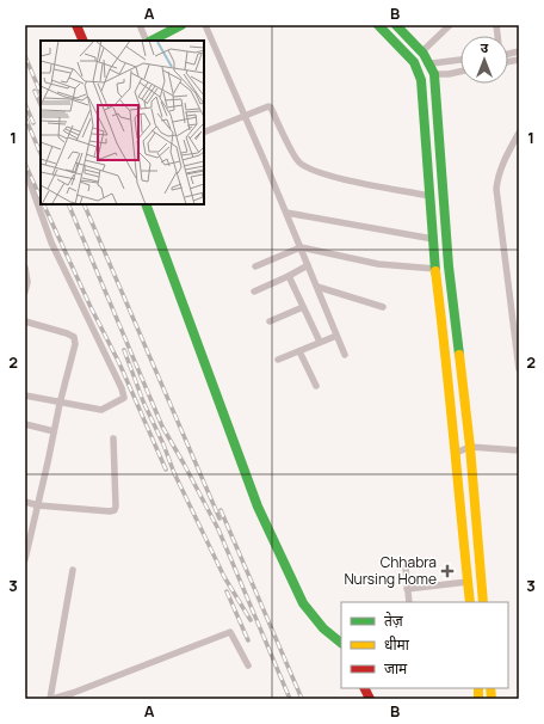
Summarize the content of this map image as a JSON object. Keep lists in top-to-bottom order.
{
  "places": {
    "health": ["Chhabra Nursing Home"]
  },
  "legend": ["तेज़", "धीमा", "जाम"],
  "north": "top",
  "grid": {
    "columns": ["A", "B"],
    "rows": ["1", "2", "3"]
  }
}
